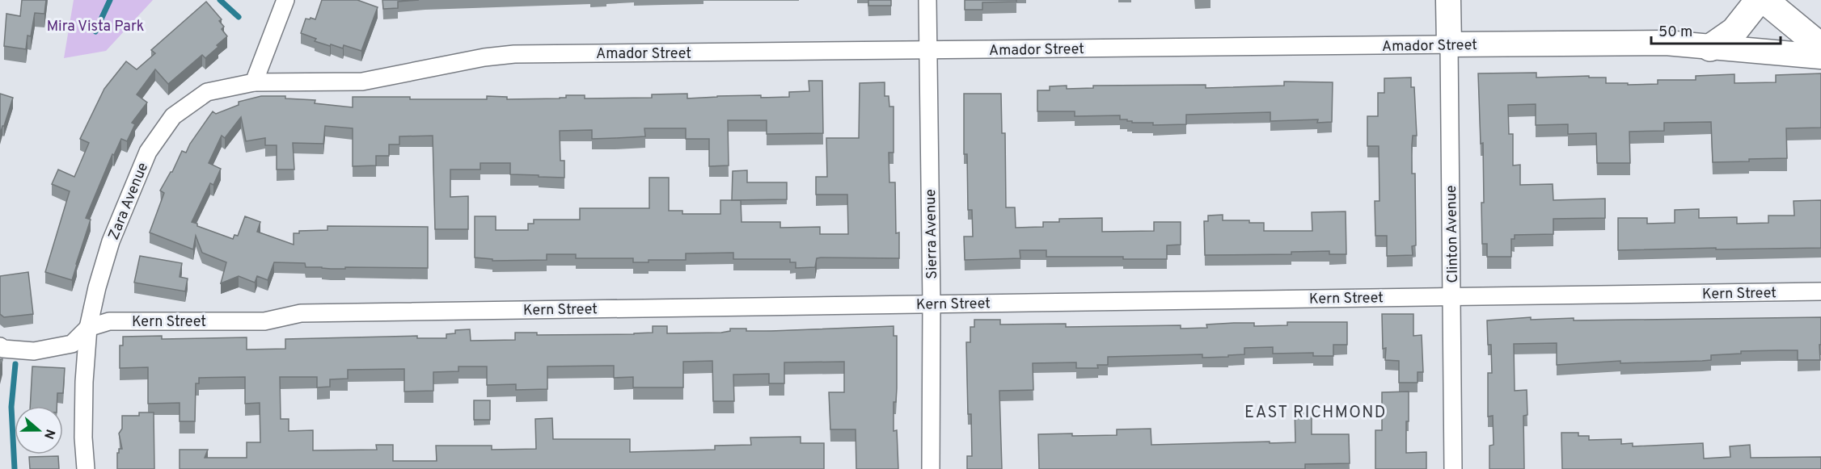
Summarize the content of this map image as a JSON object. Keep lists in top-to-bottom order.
{
  "streets": {
    "street": [
      "Amador Street",
      "Zara Avenue",
      "Sierra Avenue",
      "Clinton Avenue",
      "Kern Street"
    ]
  },
  "crossings": [
    ["Amador Street", "Zara Avenue"],
    ["Amador Street", "Sierra Avenue"],
    ["Amador Street", "Clinton Avenue"],
    ["Zara Avenue", "Kern Street"],
    ["Sierra Avenue", "Kern Street"],
    ["Clinton Avenue", "Kern Street"]
  ],
  "districts": ["EAST RICHMOND"],
  "parks": ["Mira Vista Park"],
  "scale_bar": "50 m",
  "north": "right"
}
